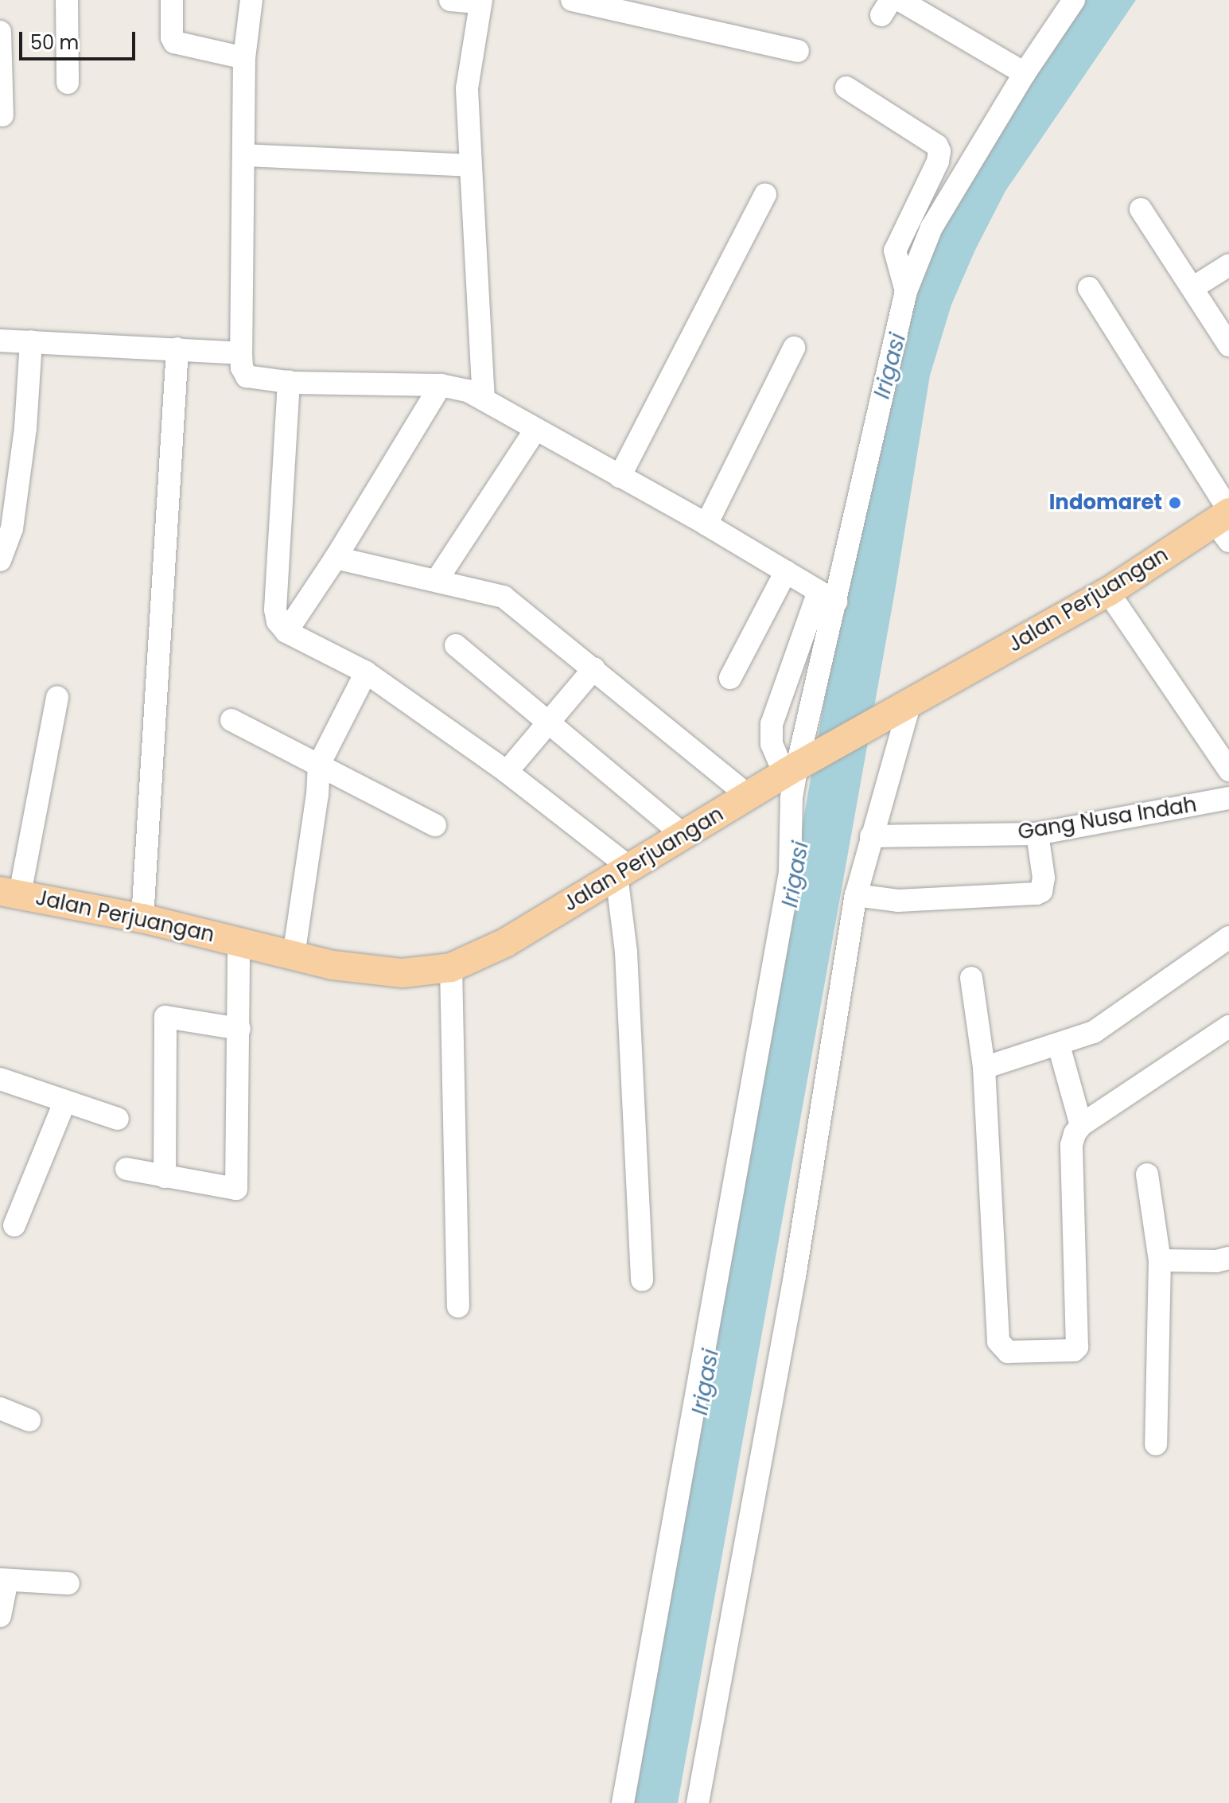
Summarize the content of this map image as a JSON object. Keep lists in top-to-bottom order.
{
  "streets": {
    "main road": ["Jalan Perjuangan"],
    "street": ["Gang Nusa Indah"]
  },
  "water": ["Irigasi"],
  "places": ["Indomaret"],
  "scale_bar": "50 m"
}
